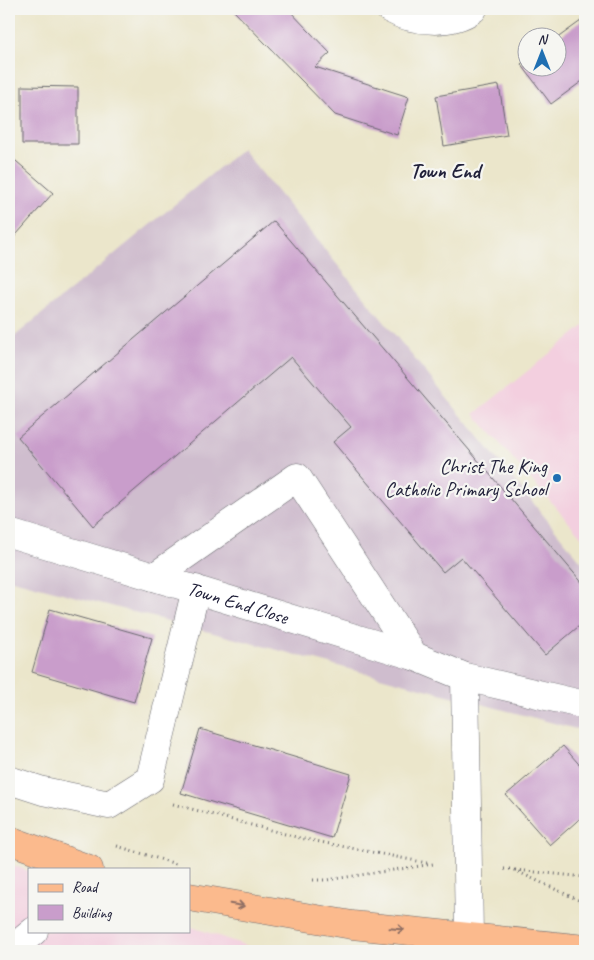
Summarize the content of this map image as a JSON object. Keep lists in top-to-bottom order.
{
  "streets": {
    "street": ["Town End Close"]
  },
  "districts": ["Town End"],
  "places": ["Christ The King Catholic Primary School"],
  "legend": ["Road", "Building"],
  "north": "top"
}
